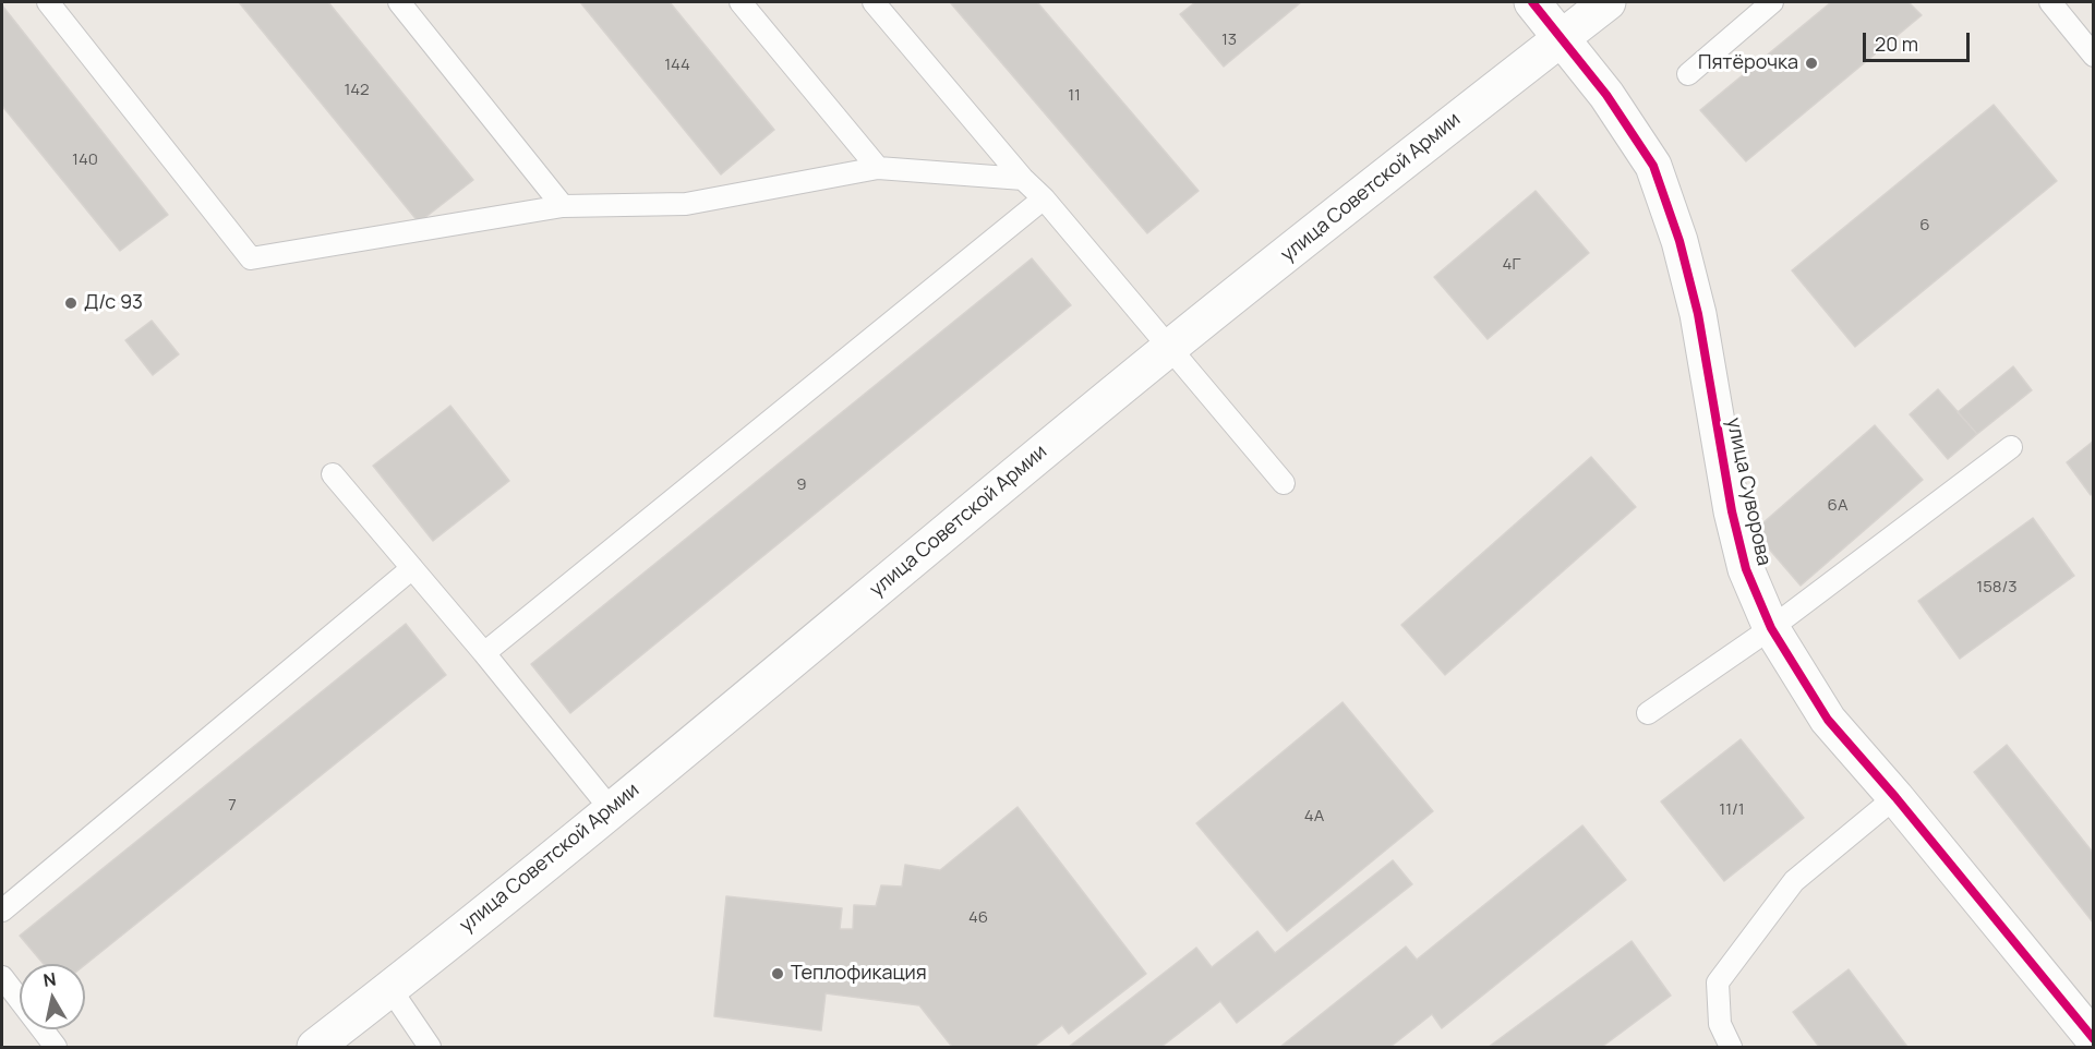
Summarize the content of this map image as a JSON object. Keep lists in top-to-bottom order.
{
  "streets": {
    "main road": ["улица Советской Армии", "улица Суворова"]
  },
  "crossings": [
    ["улица Советской Армии", "улица Суворова"]
  ],
  "places": ["Пятёрочка", "Д/с 93", "Теплофикация"],
  "house_numbers": [
    "13",
    "144",
    "142",
    "11",
    "140",
    "6",
    "4Г",
    "9",
    "6А",
    "158/3",
    "7",
    "11/1",
    "4А",
    "46"
  ],
  "scale_bar": "20 m",
  "north": "top"
}
